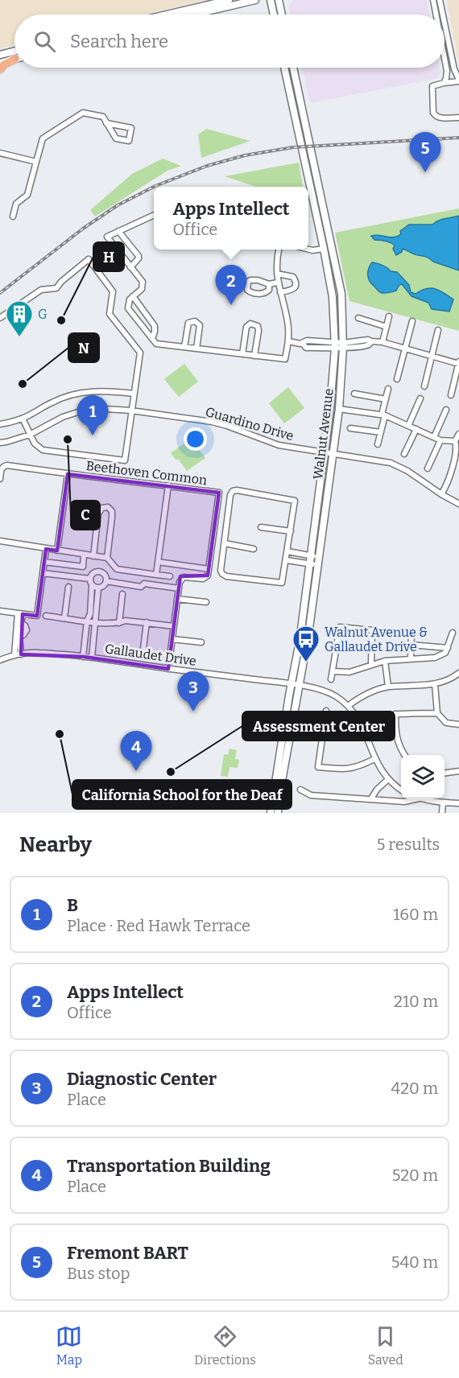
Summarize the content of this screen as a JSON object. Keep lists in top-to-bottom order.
{
  "streets": {
    "main road": ["Walnut Avenue"],
    "street": ["Guardino Drive", "Beethoven Common", "Gallaudet Drive"]
  },
  "crossings": [
    ["Guardino Drive", "Walnut Avenue"],
    ["Walnut Avenue", "Gallaudet Drive"]
  ],
  "places": {
    "other": [
      "H",
      "N",
      "C",
      "California School for the Deaf",
      "Assessment Center"
    ],
    "building": ["G"],
    "bus stop": ["Walnut Avenue & Gallaudet Drive"]
  },
  "page": {
    "search": "Search here",
    "pins": [
      "5",
      "2",
      "1",
      "3",
      "4"
    ],
    "popup": ["Apps Intellect", "Office"],
    "heading": ["Nearby", "5 results"],
    "list": [
      {
        "mark": "1",
        "name": "B",
        "note": "Place · Red Hawk Terrace",
        "value": "160 m"
      },
      {
        "mark": "2",
        "name": "Apps Intellect",
        "note": "Office",
        "value": "210 m"
      },
      {
        "mark": "3",
        "name": "Diagnostic Center",
        "note": "Place",
        "value": "420 m"
      },
      {
        "mark": "4",
        "name": "Transportation Building",
        "note": "Place",
        "value": "520 m"
      },
      {
        "mark": "5",
        "name": "Fremont BART",
        "note": "Bus stop",
        "value": "540 m"
      }
    ],
    "nav": ["Map", "Directions", "Saved"]
  }
}
